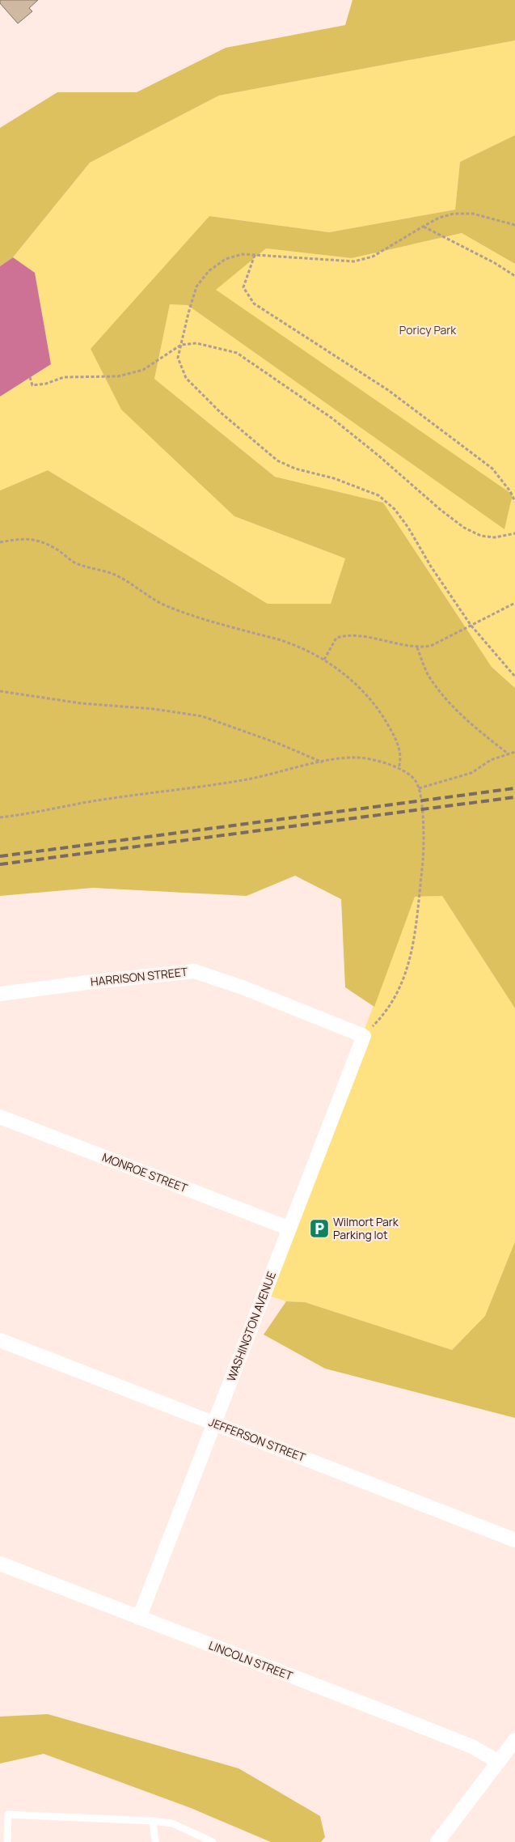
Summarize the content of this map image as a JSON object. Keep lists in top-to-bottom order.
{
  "streets": {
    "street": [
      "HARRISON STREET",
      "MONROE STREET",
      "WASHINGTON AVENUE",
      "JEFFERSON STREET",
      "LINCOLN STREET"
    ]
  },
  "crossings": [
    ["HARRISON STREET", "WASHINGTON AVENUE"],
    ["MONROE STREET", "WASHINGTON AVENUE"],
    ["WASHINGTON AVENUE", "JEFFERSON STREET"],
    ["WASHINGTON AVENUE", "LINCOLN STREET"]
  ],
  "parks": ["Poricy Park"],
  "places": {
    "parking": ["Wilmort Park Parking lot"]
  }
}
